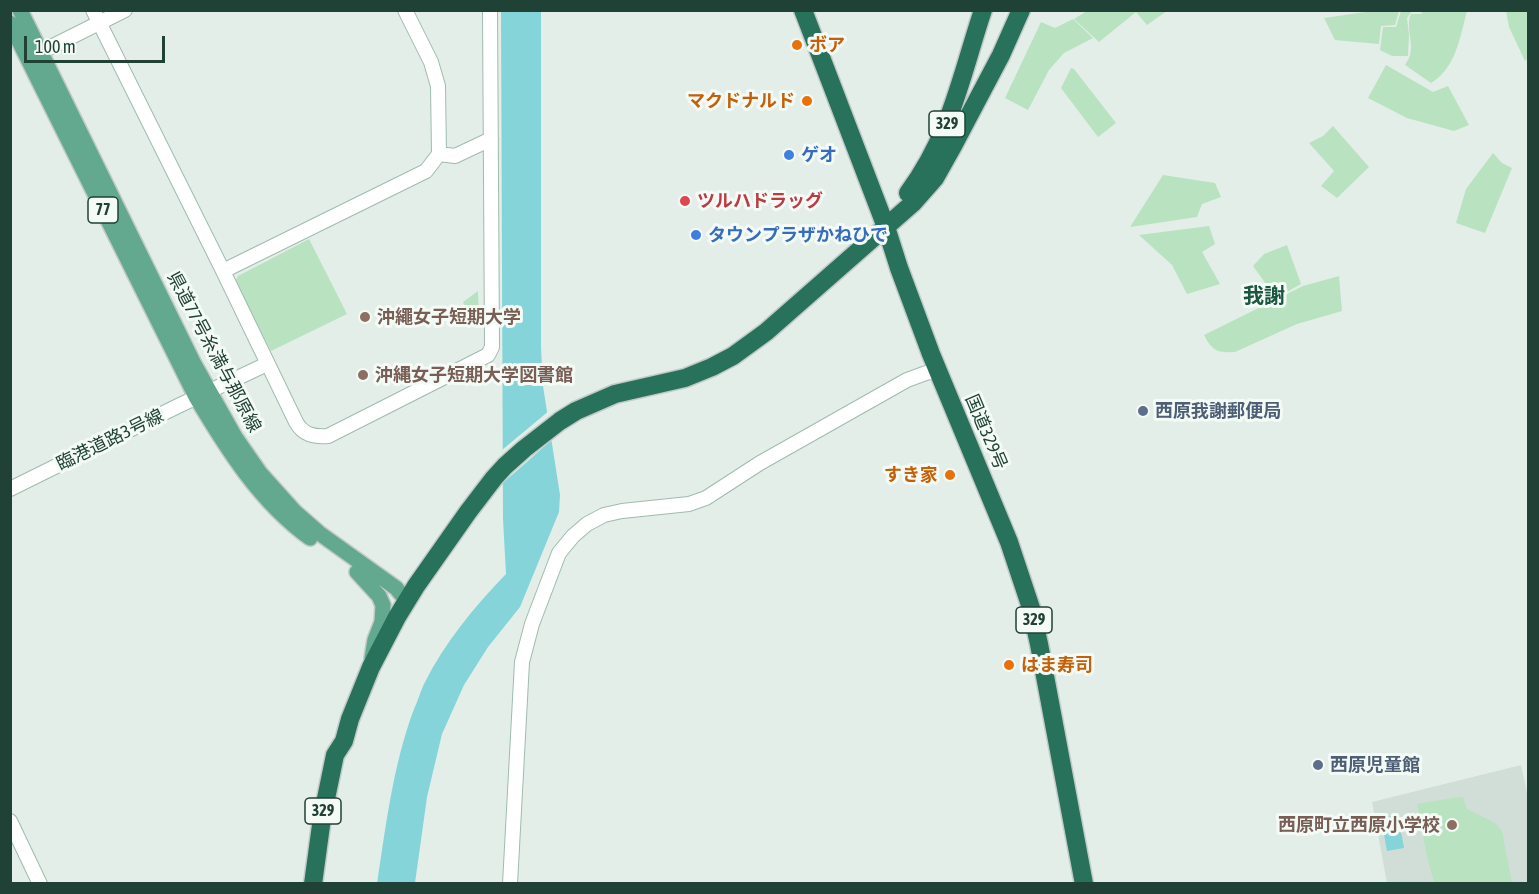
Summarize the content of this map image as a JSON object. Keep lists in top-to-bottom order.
{
  "streets": {
    "highway": ["329", "国道329号"],
    "main road": ["77", "県道77号糸満与那原線"],
    "street": ["臨港道路3号線"]
  },
  "crossings": [
    ["329", "県道77号糸満与那原線"],
    ["329", "国道329号"],
    ["県道77号糸満与那原線", "臨港道路3号線"]
  ],
  "districts": ["我謝"],
  "places": [
    "ボア",
    "マクドナルド",
    "ゲオ",
    "ツルハドラッグ",
    "タウンプラザかねひで",
    "沖繩女子短期大学",
    "沖縄女子短期大学図書館",
    "西原我謝郵便局",
    "すき家",
    "はま寿司",
    "西原児童館",
    "西原町立西原小学校"
  ],
  "scale_bar": "100 m"
}
